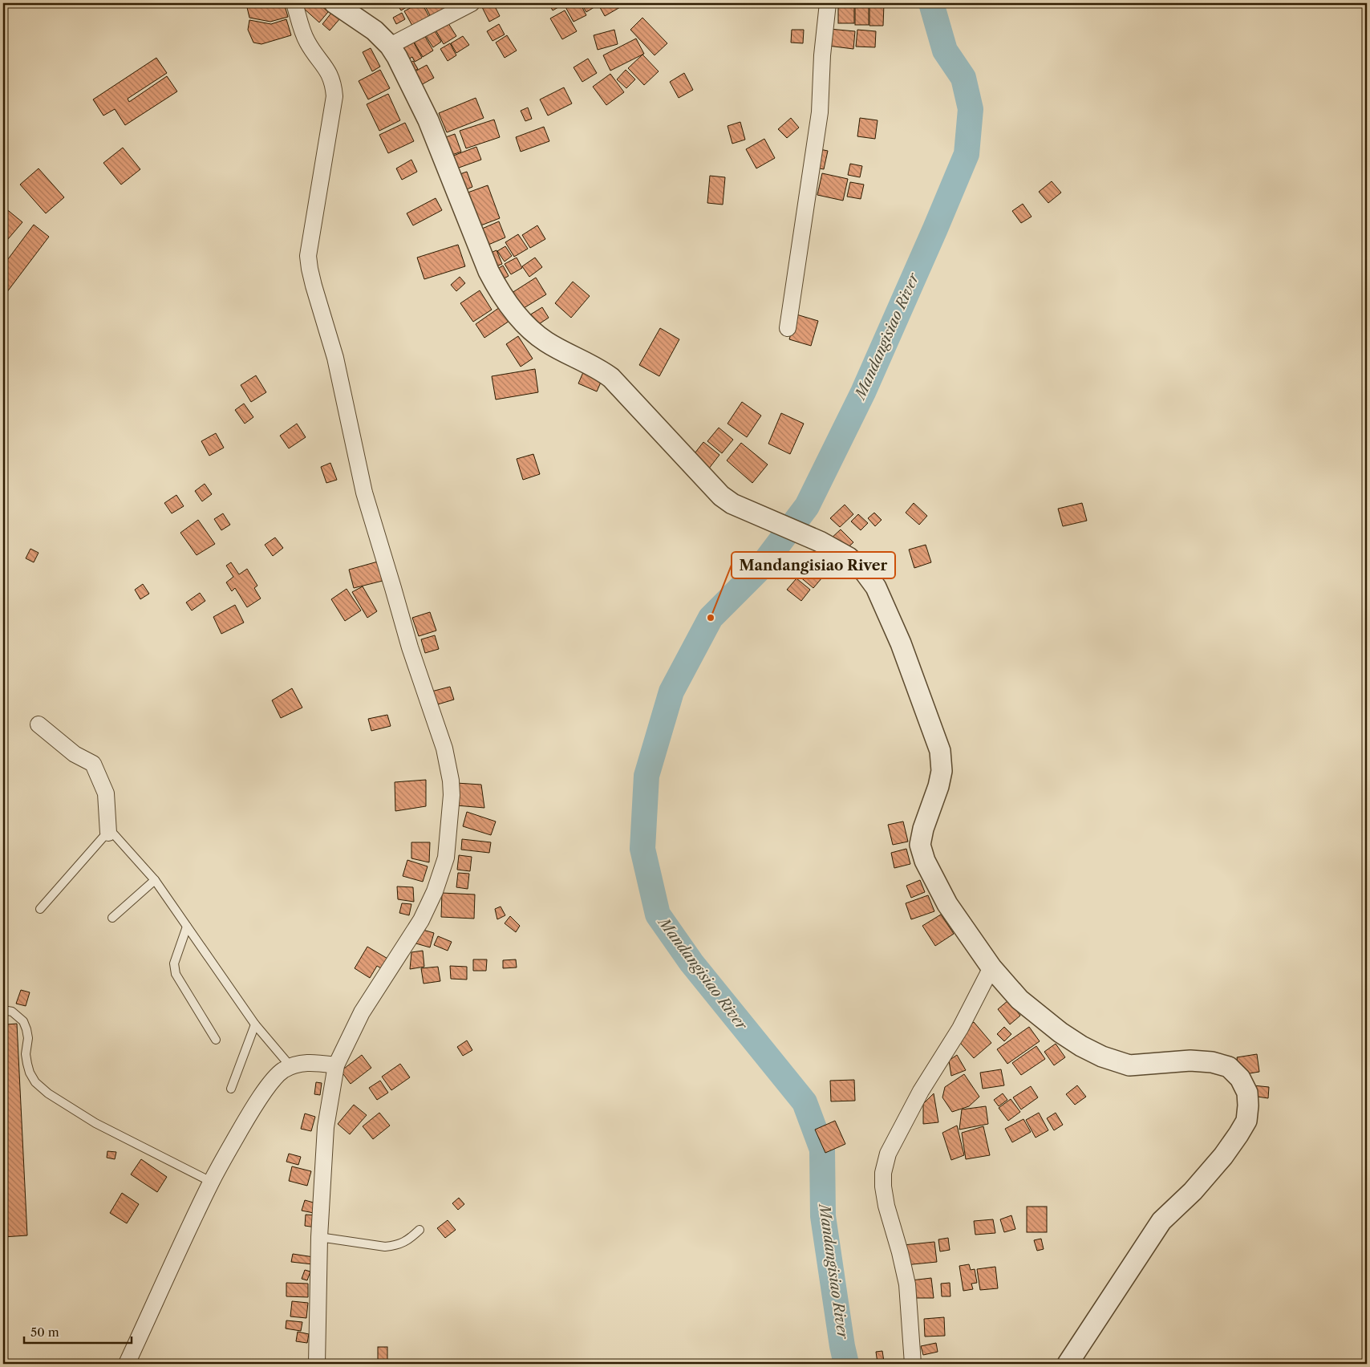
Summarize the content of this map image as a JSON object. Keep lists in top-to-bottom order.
{
  "water": ["Mandangisiao River"],
  "places": ["Mandangisiao River"],
  "scale_bar": "50 m"
}
